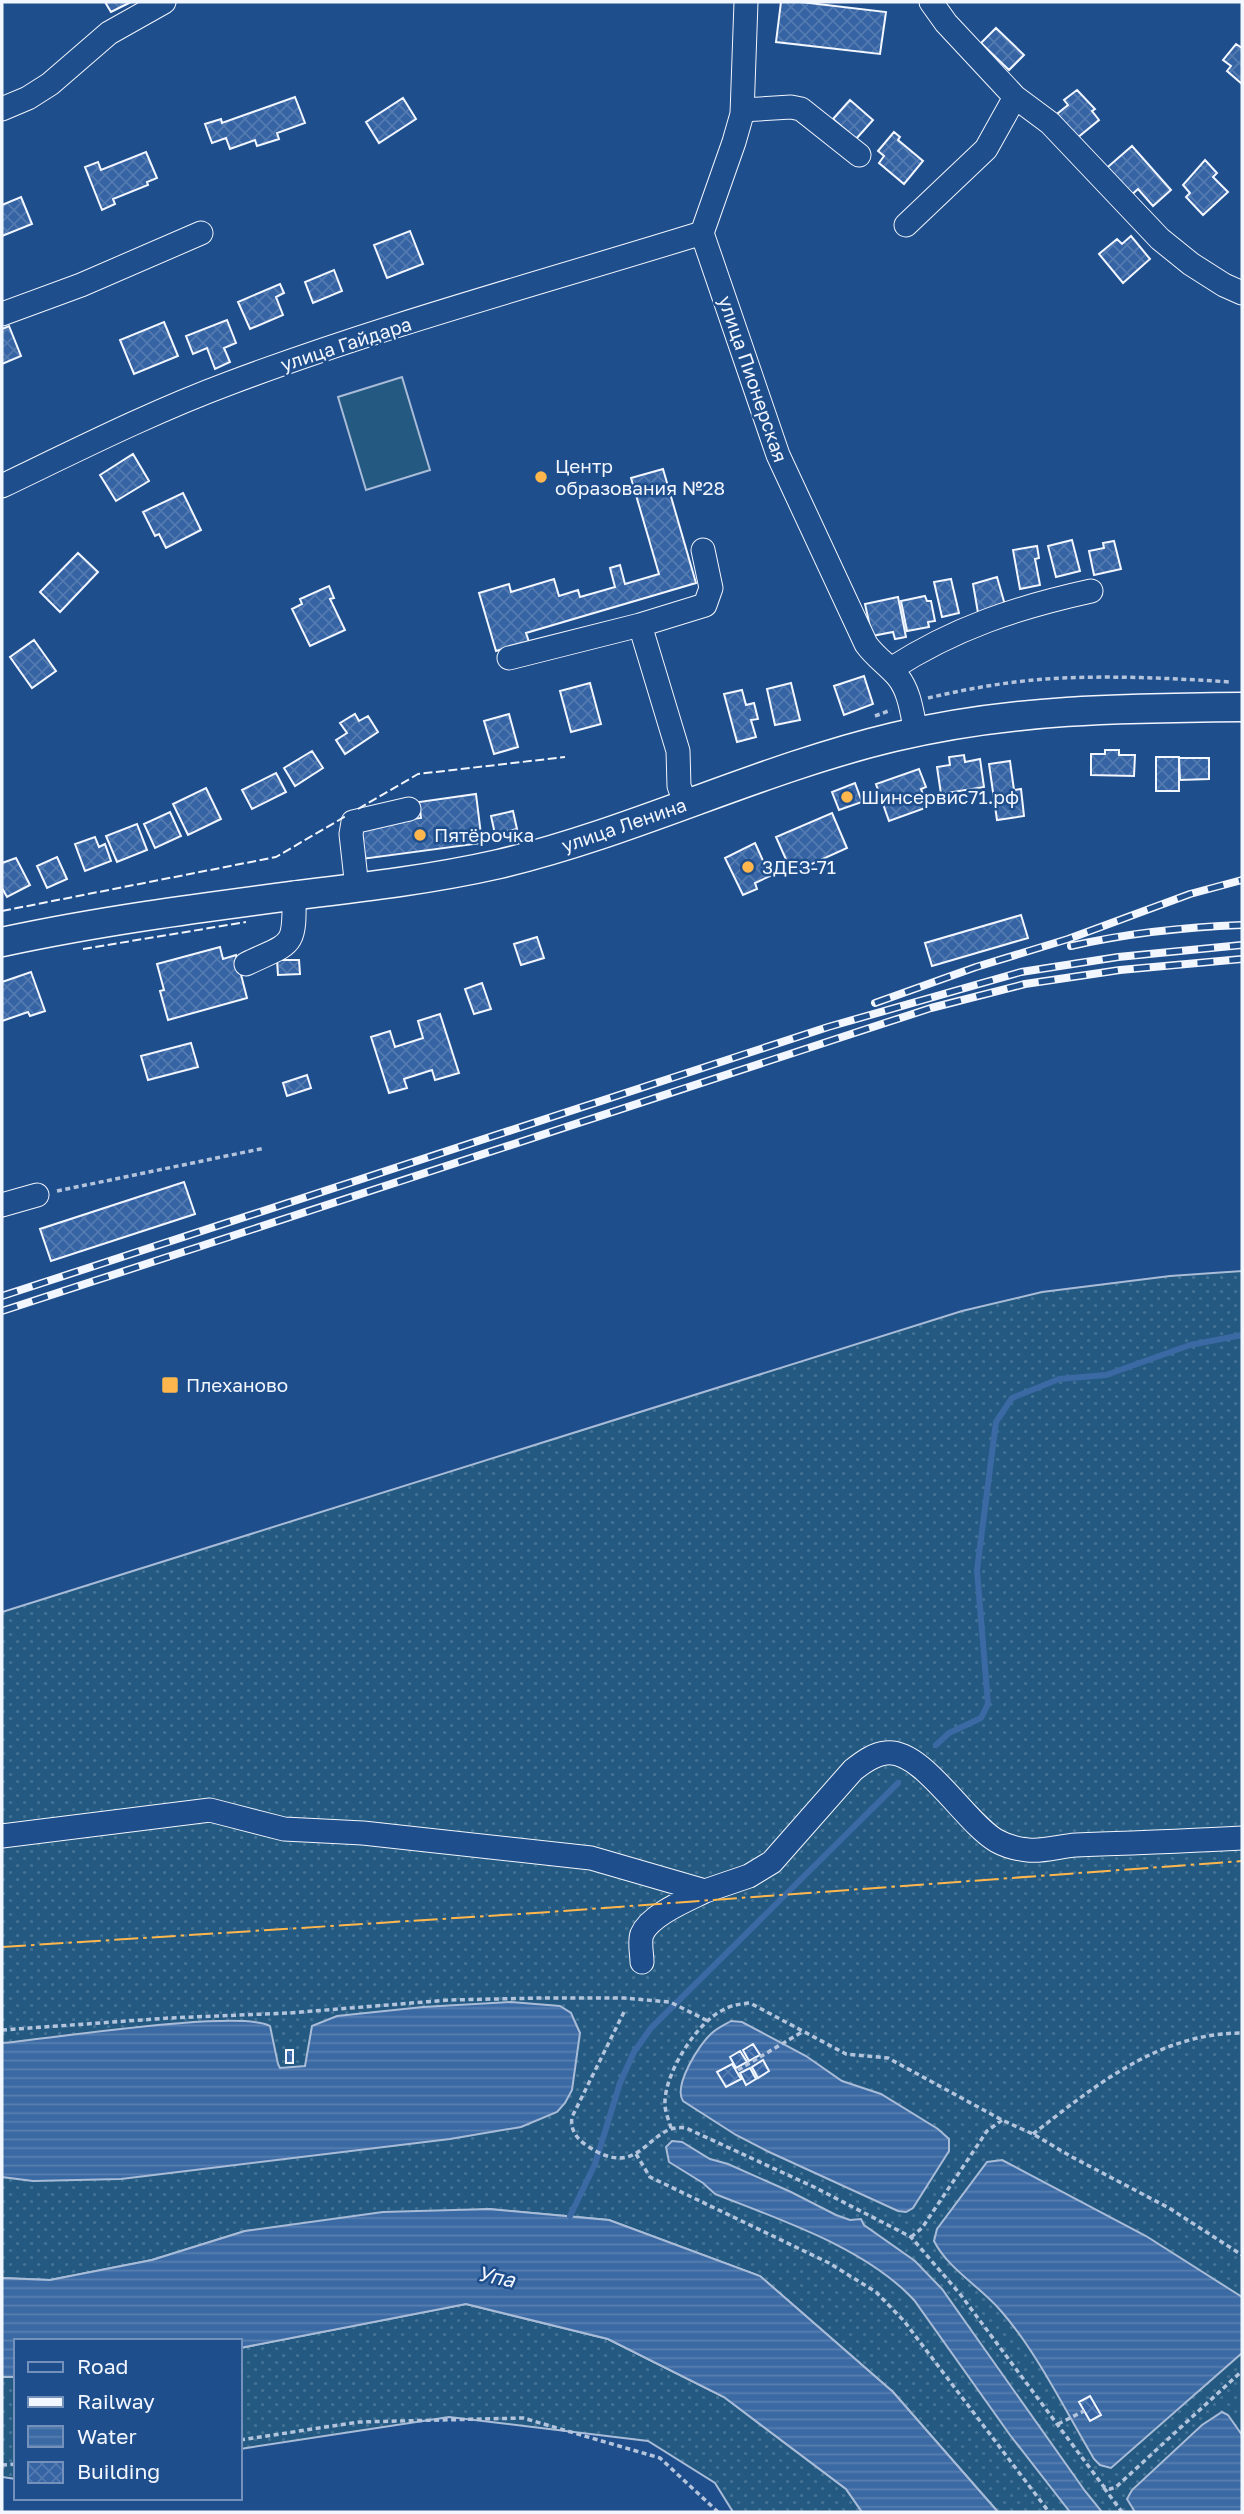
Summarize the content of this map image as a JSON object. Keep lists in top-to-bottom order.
{
  "streets": {
    "main road": ["улица Ленина"],
    "street": ["улица Гайдара", "улица Пионерская"]
  },
  "crossings": [
    ["улица Гайдара", "улица Пионерская"],
    ["улица Пионерская", "улица Ленина"]
  ],
  "water": ["Упа"],
  "places": {
    "other": [
      "Центр образования №28",
      "Шинсервис71.рф",
      "Пятёрочка",
      "3ДЕЗ-71"
    ],
    "transit": ["Плеханово"]
  },
  "legend": [
    "Road",
    "Railway",
    "Water",
    "Building"
  ]
}
